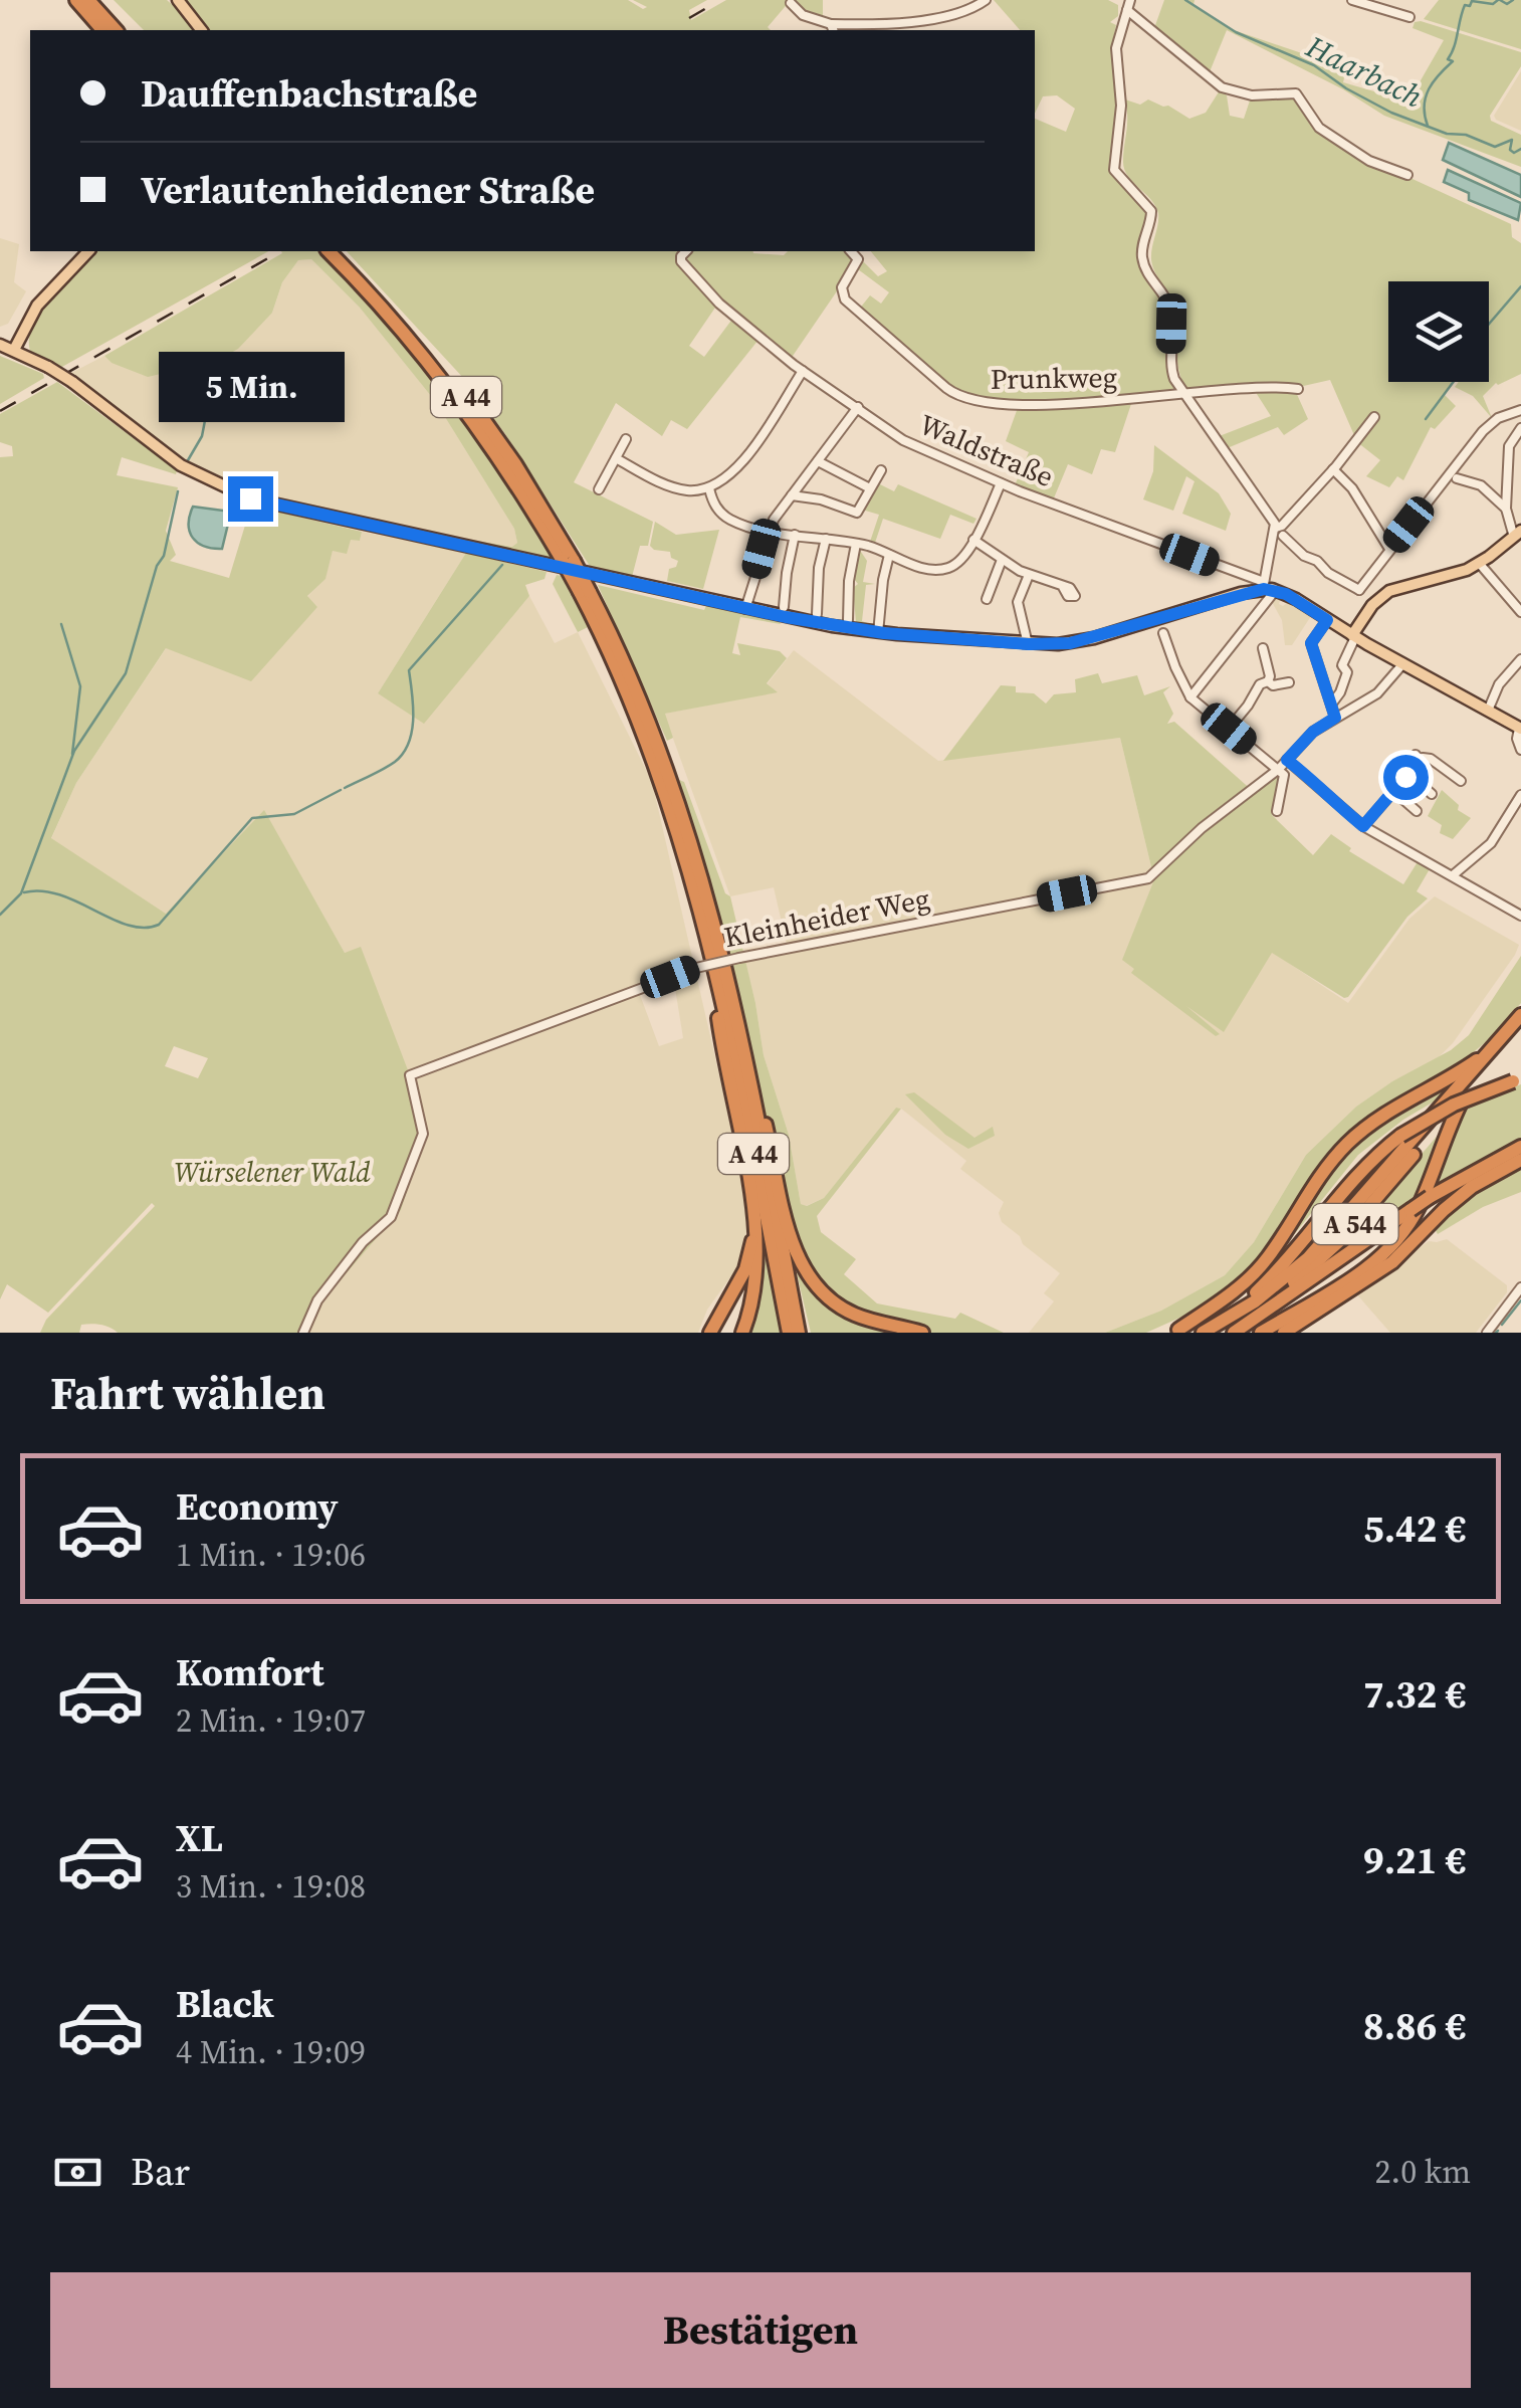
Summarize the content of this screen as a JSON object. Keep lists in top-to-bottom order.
{
  "streets": {
    "highway": ["A 44", "A 544"],
    "street": ["Prunkweg", "Waldstraße", "Kleinheider Weg"]
  },
  "water": ["Haarbach"],
  "parks": ["Würselener Wald"],
  "page": {
    "banner": ["Dauffenbachstraße", "Verlautenheidener Straße"],
    "bubble": "5 Min.",
    "heading": "Fahrt wählen",
    "list": [
      {
        "name": "Economy",
        "note": "1 Min. · 19:06",
        "value": "5.42 €"
      },
      {
        "name": "Komfort",
        "note": "2 Min. · 19:07",
        "value": "7.32 €"
      },
      {
        "name": "XL",
        "note": "3 Min. · 19:08",
        "value": "9.21 €"
      },
      {
        "name": "Black",
        "note": "4 Min. · 19:09",
        "value": "8.86 €"
      }
    ],
    "pay": ["Bar", "2.0 km"],
    "buttons": "Bestätigen"
  }
}
